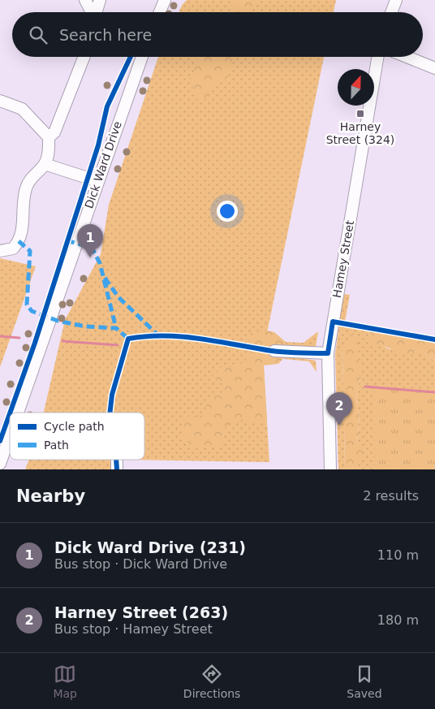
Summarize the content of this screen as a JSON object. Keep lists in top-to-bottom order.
{
  "streets": {
    "street": ["Dick Ward Drive", "Hamey Street"]
  },
  "places": {
    "transit": ["Harney Street (324)"]
  },
  "legend": ["Cycle path", "Path"],
  "north": "top",
  "page": {
    "search": "Search here",
    "pins": ["1", "2"],
    "heading": ["Nearby", "2 results"],
    "list": [
      {
        "mark": "1",
        "name": "Dick Ward Drive (231)",
        "note": "Bus stop · Dick Ward Drive",
        "value": "110 m"
      },
      {
        "mark": "2",
        "name": "Harney Street (263)",
        "note": "Bus stop · Hamey Street",
        "value": "180 m"
      }
    ],
    "nav": ["Map", "Directions", "Saved"]
  }
}
